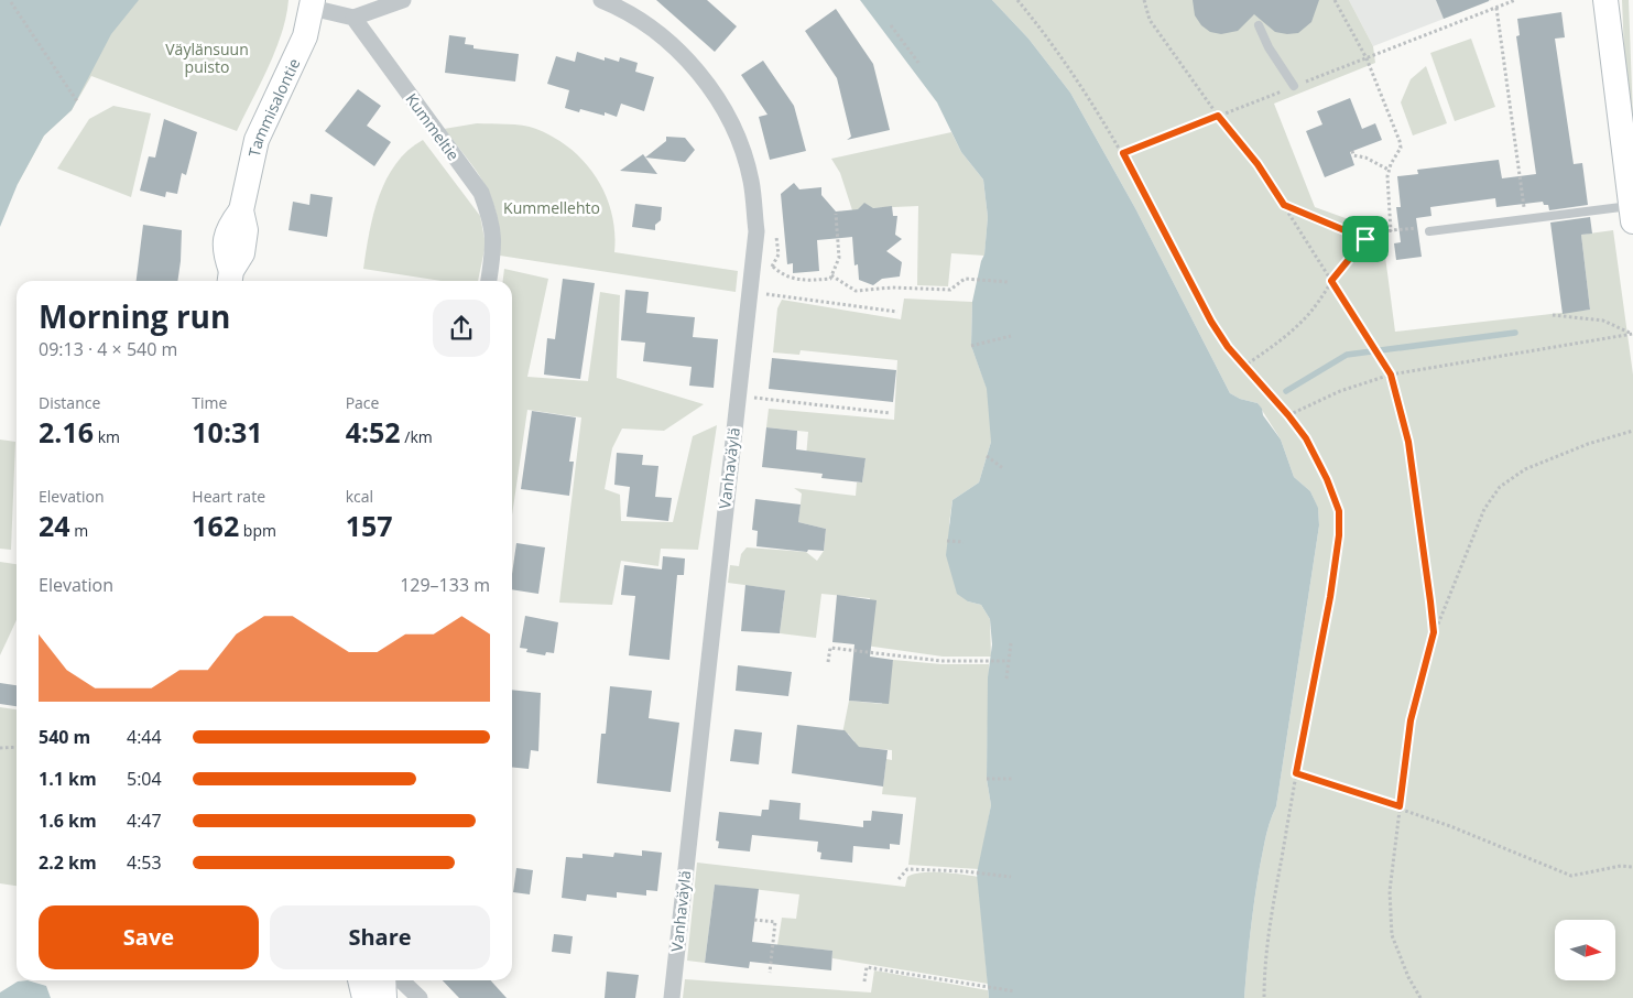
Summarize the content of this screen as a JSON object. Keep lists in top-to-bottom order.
{
  "streets": {
    "street": ["Tammisalontie", "Kummeltie", "Vanhaväylä"]
  },
  "parks": ["Väylänsuun puisto", "Kummellehto"],
  "north": "right",
  "page": {
    "heading": ["Morning run", "09:13 · 4 × 540 m"],
    "stats": [
      ["Distance", "2.16 km"],
      ["Time", "10:31"],
      ["Pace", "4:52 /km"],
      ["Elevation", "24 m"],
      ["Heart rate", "162 bpm"],
      ["kcal", "157"]
    ],
    "chart": ["Elevation", "129–133 m"],
    "list": [
      {
        "name": "540 m",
        "note": "4:44"
      },
      {
        "name": "1.1 km",
        "note": "5:04"
      },
      {
        "name": "1.6 km",
        "note": "4:47"
      },
      {
        "name": "2.2 km",
        "note": "4:53"
      }
    ],
    "buttons": ["Save", "Share"]
  }
}
